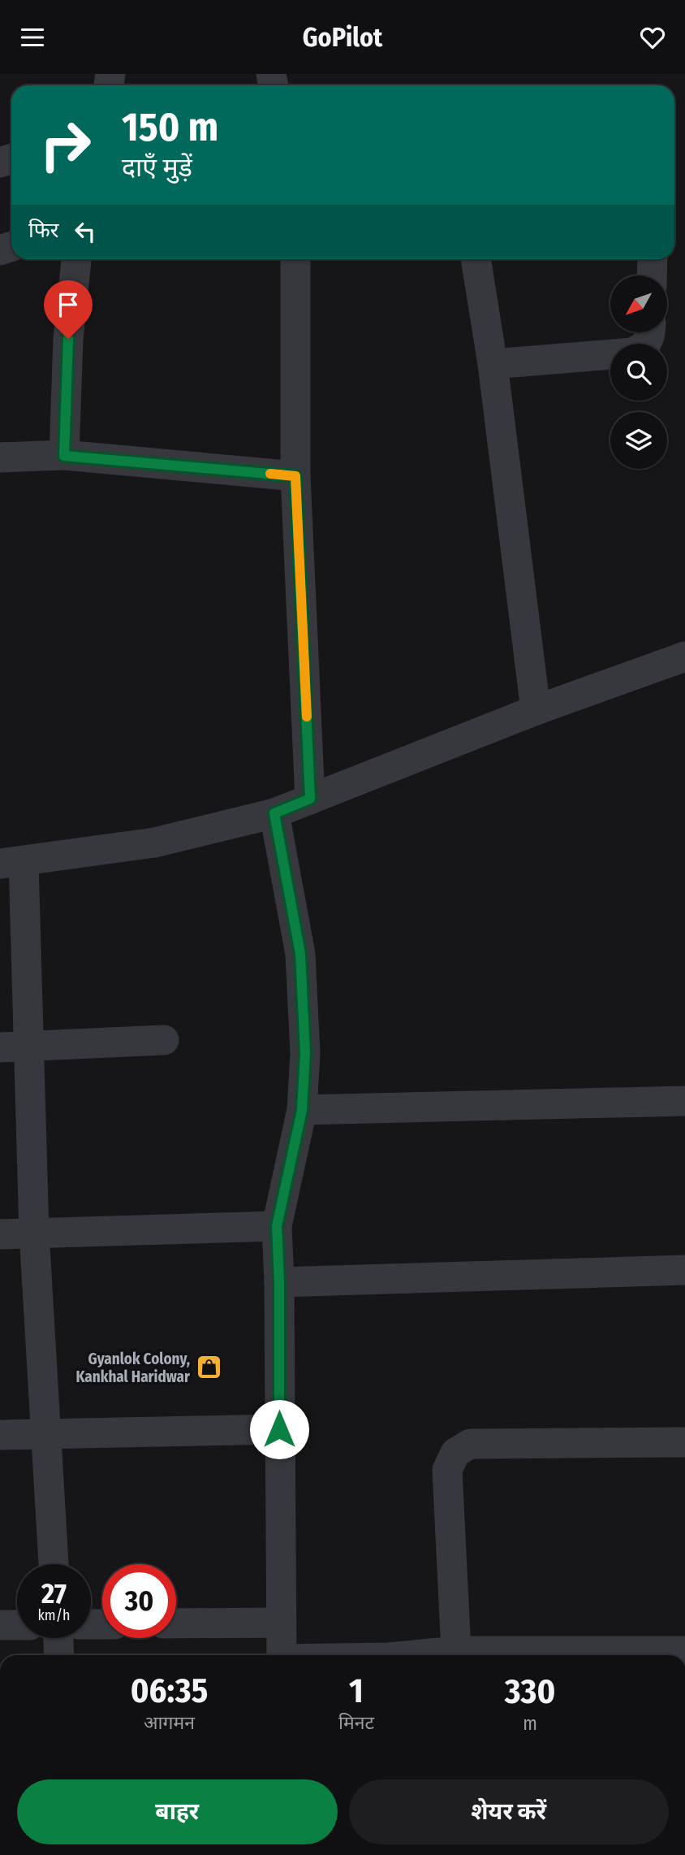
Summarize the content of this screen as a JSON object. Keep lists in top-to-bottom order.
{
  "places": {
    "shop": ["Gyanlok Colony, Kankhal Haridwar"]
  },
  "north": "bottom left",
  "page": {
    "header": "GoPilot",
    "turn": ["150 m", "दाएँ मुड़ें"],
    "then": "फिर",
    "speed": "27 km/h",
    "limit": "30",
    "eta": [
      "06:35",
      "आगमन",
      "1",
      "मिनट",
      "330",
      "m"
    ],
    "buttons": ["बाहर", "शेयर करें"]
  }
}
